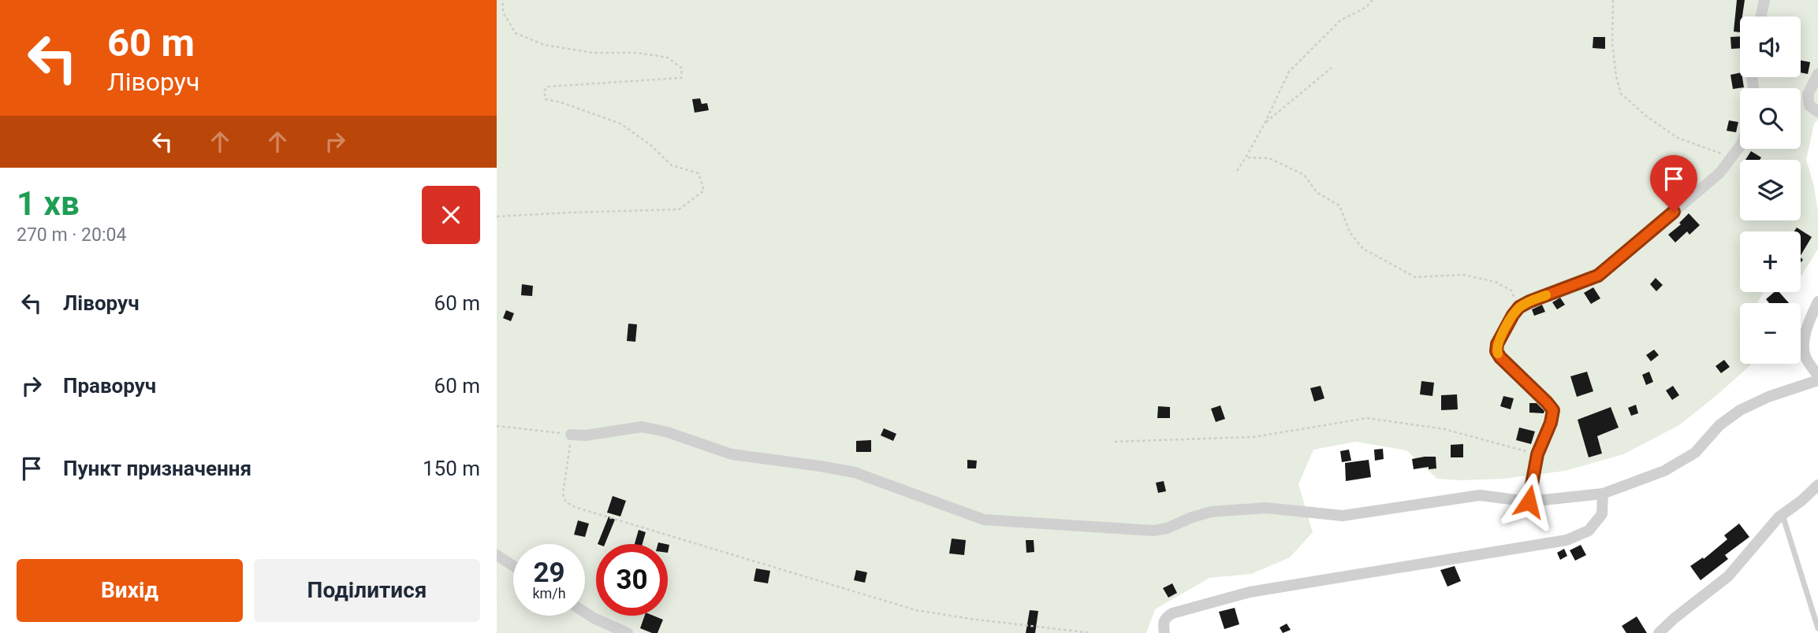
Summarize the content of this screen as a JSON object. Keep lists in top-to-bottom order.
{
  "page": {
    "turn": ["60 m", "Ліворуч"],
    "map_buttons": ["+", "−"],
    "heading": ["1 хв", "270 m · 20:04"],
    "list": [
      {
        "name": "Ліворуч",
        "value": "60 m"
      },
      {
        "name": "Праворуч",
        "value": "60 m"
      },
      {
        "name": "Пункт призначення",
        "value": "150 m"
      }
    ],
    "speed": "29 km/h",
    "limit": "30",
    "buttons": ["Вихід", "Поділитися"]
  }
}
